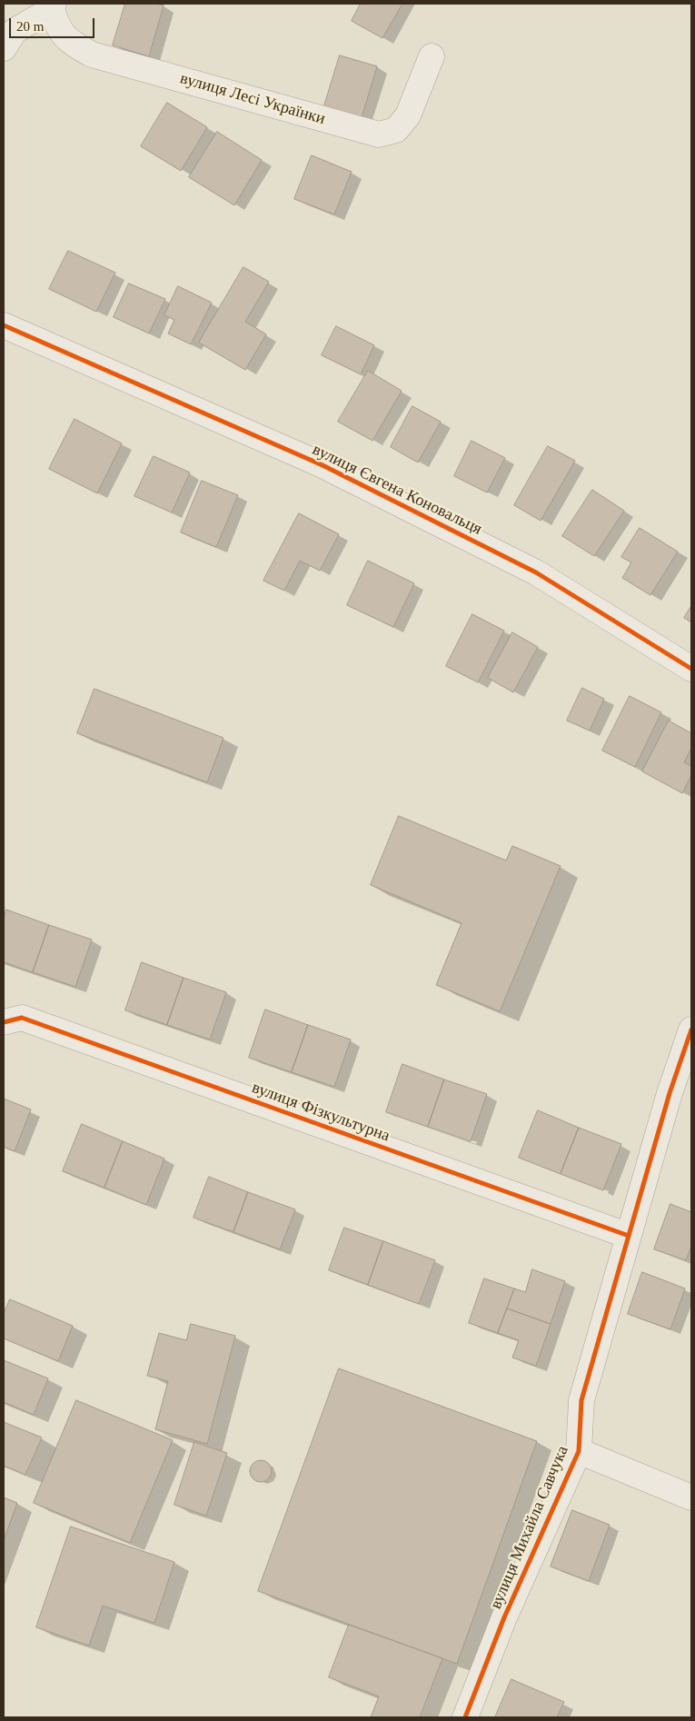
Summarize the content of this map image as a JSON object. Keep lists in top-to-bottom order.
{
  "streets": {
    "street": [
      "вулиця Лесі Українки",
      "вулиця Євгена Коновальця",
      "вулиця Фізкультурна",
      "вулиця Михайла Савчука"
    ]
  },
  "crossings": [
    ["вулиця Фізкультурна", "вулиця Михайла Савчука"]
  ],
  "scale_bar": "20 m"
}
